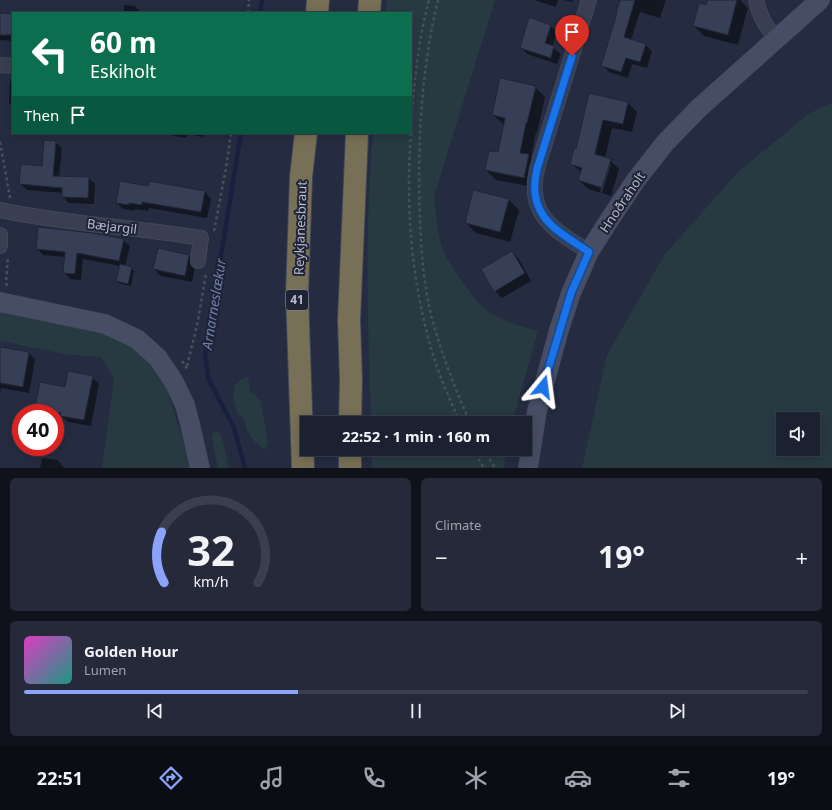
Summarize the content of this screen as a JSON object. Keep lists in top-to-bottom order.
{
  "streets": {
    "highway": ["Reykjanesbraut", "41"],
    "street": ["Hnoðraholt", "Bæjargil"]
  },
  "water": ["Arnarneslækur"],
  "page": {
    "turn": ["60 m", "Eskiholt"],
    "then": "Then",
    "limit": "40",
    "trip": "22:52 · 1 min · 160 m",
    "tile": "Climate",
    "heat": ["−", "19°", "+"],
    "song": ["Golden Hour", "Lumen"],
    "tabs": ["22:51", "19°"],
    "gauge": ["32", "km/h"]
  }
}
